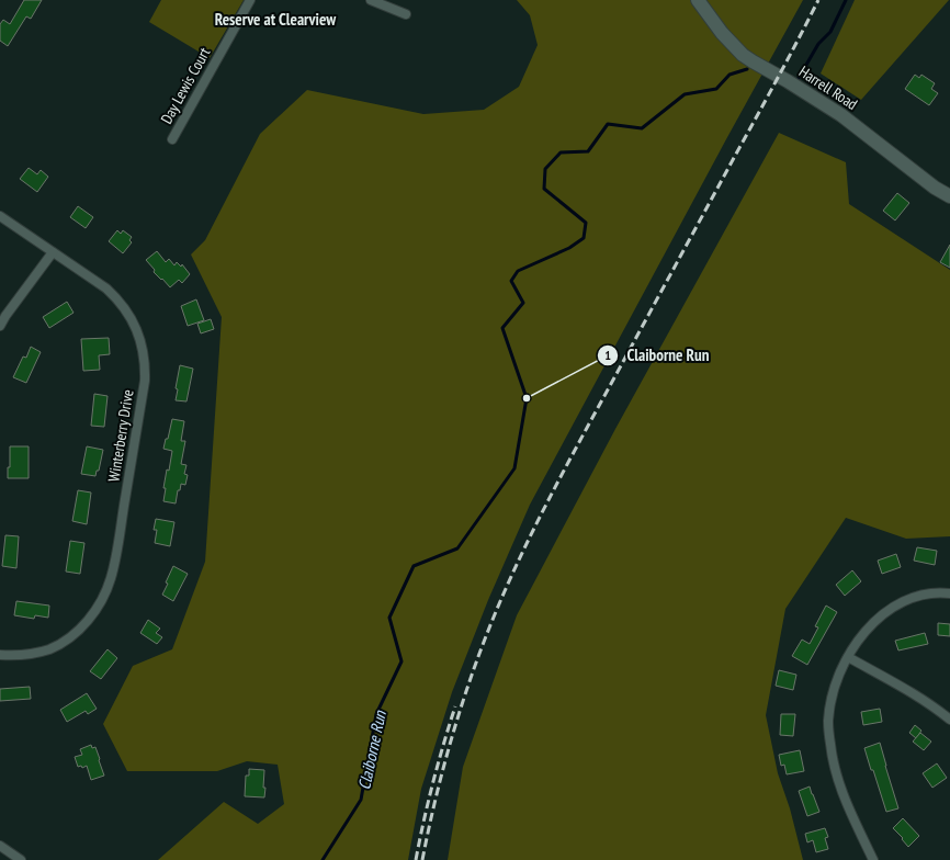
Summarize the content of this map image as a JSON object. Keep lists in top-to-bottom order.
{
  "streets": {
    "street": ["Day Lewis Court", "Harrell Road", "Winterberry Drive"]
  },
  "districts": ["Reserve at Clearview"],
  "water": ["Claiborne Run"],
  "places": ["Claiborne Run"]
}
